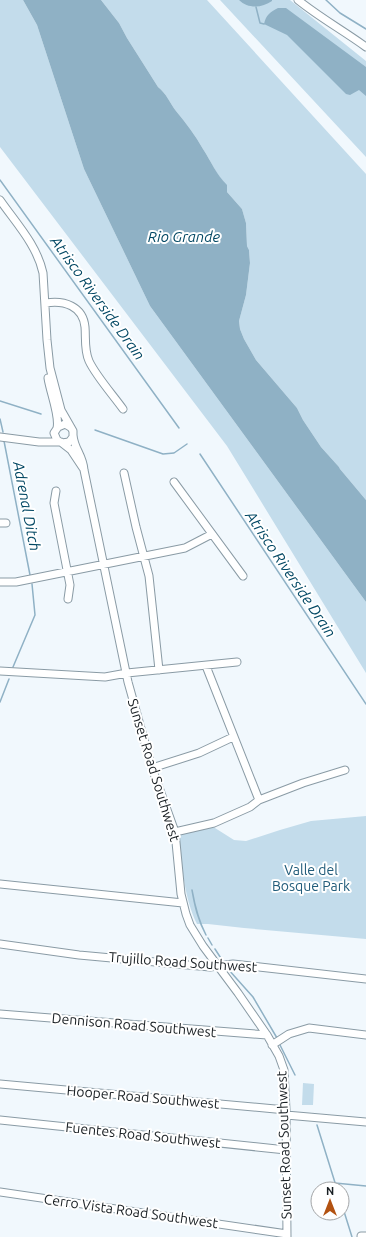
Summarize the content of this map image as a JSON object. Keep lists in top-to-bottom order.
{
  "streets": {
    "street": [
      "Sunset Road Southwest",
      "Trujillo Road Southwest",
      "Dennison Road Southwest",
      "Hooper Road Southwest",
      "Fuentes Road Southwest",
      "Cerro Vista Road Southwest"
    ]
  },
  "crossings": [
    ["Sunset Road Southwest", "Trujillo Road Southwest"],
    ["Sunset Road Southwest", "Dennison Road Southwest"],
    ["Sunset Road Southwest", "Hooper Road Southwest"],
    ["Sunset Road Southwest", "Fuentes Road Southwest"],
    ["Sunset Road Southwest", "Cerro Vista Road Southwest"]
  ],
  "water": ["Rio Grande", "Atrisco Riverside Drain", "Adrenal Ditch"],
  "parks": ["Valle del Bosque Park"],
  "north": "top"
}
